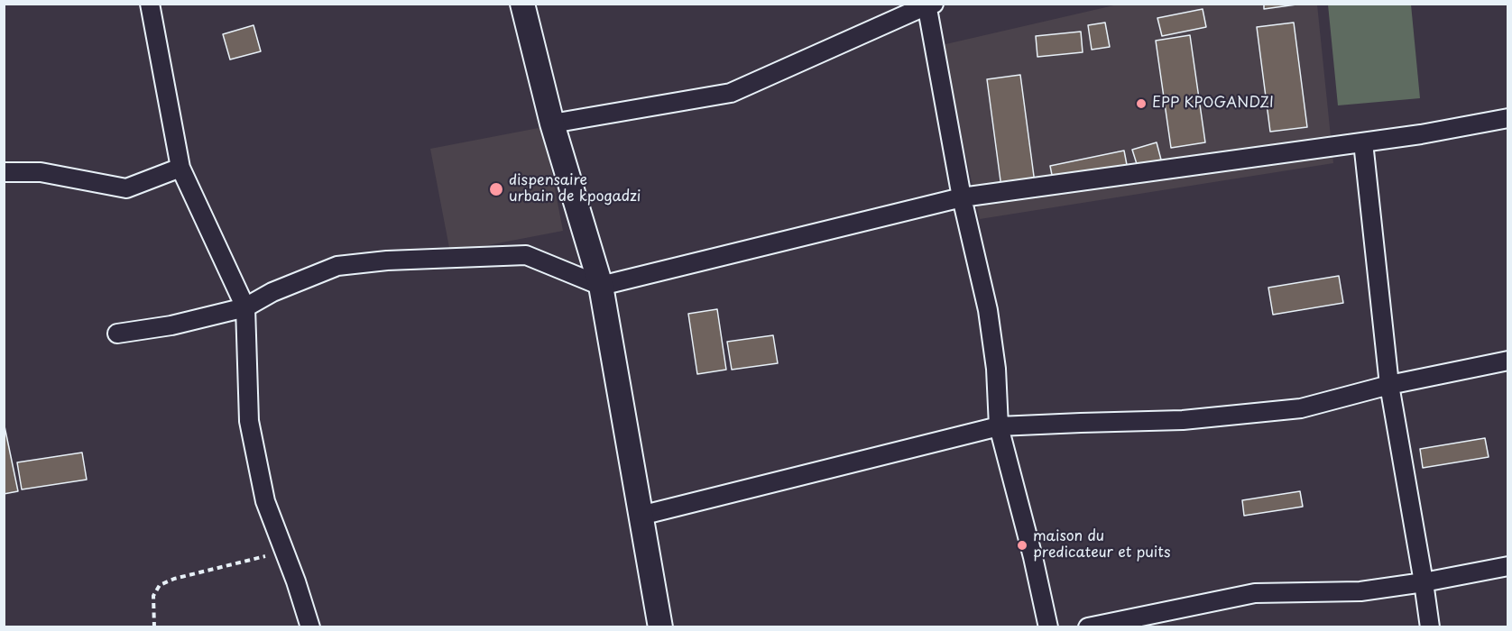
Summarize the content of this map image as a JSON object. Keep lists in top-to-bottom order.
{
  "places": ["EPP KPOGANDZI", "dispensaire urbain de kpogadzi", "maison du predicateur et puits"]
}
